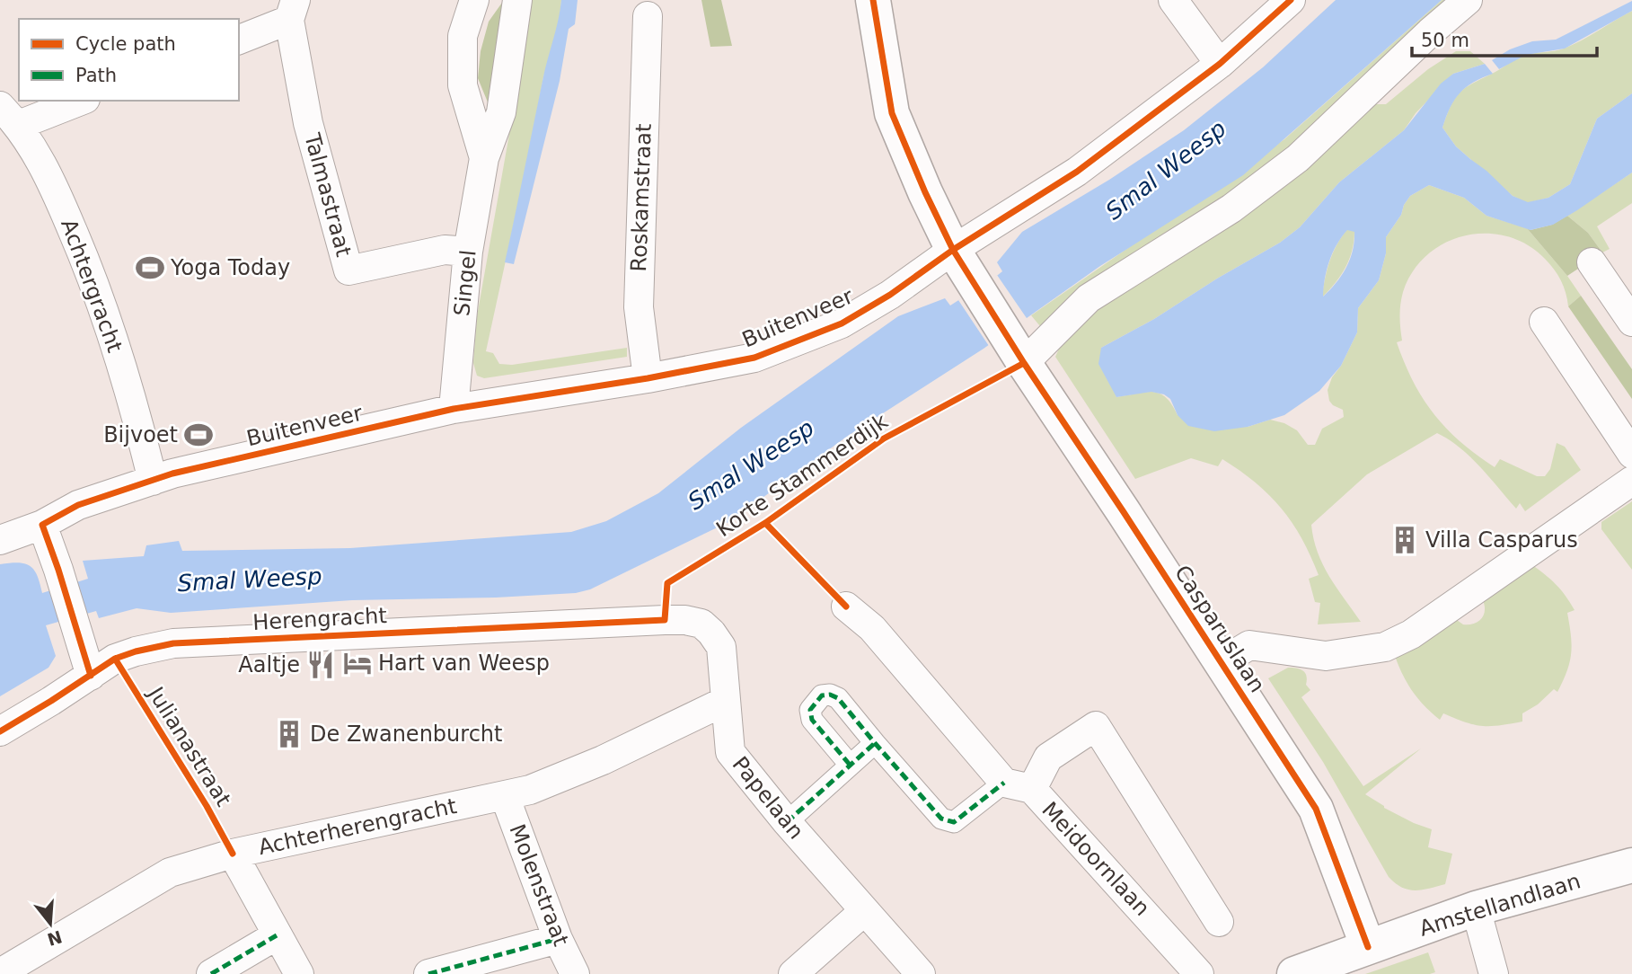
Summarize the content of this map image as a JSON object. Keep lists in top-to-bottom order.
{
  "streets": {
    "main road": ["Casparuslaan", "Amstellandlaan"],
    "street": [
      "Talmastraat",
      "Roskamstraat",
      "Singel",
      "Achtergracht",
      "Buitenveer",
      "Herengracht",
      "Papelaan",
      "Achterherengracht",
      "Meidoornlaan",
      "Molenstraat"
    ],
    "cycle path": ["Korte Stammerdijk", "Julianastraat"]
  },
  "crossings": [
    ["Talmastraat", "Singel"],
    ["Roskamstraat", "Buitenveer"],
    ["Singel", "Buitenveer"],
    ["Achtergracht", "Buitenveer"],
    ["Buitenveer", "Casparuslaan"],
    ["Herengracht", "Papelaan"],
    ["Casparuslaan", "Amstellandlaan"],
    ["Papelaan", "Achterherengracht"],
    ["Achterherengracht", "Molenstraat"]
  ],
  "water": ["Smal Weesp"],
  "places": {
    "sports": ["Yoga Today", "Bijvoet"],
    "building": ["Villa Casparus", "De Zwanenburcht"],
    "hotel": ["Hart van Weesp"],
    "restaurant": ["Aaltje"]
  },
  "legend": ["Cycle path", "Path"],
  "scale_bar": "50 m",
  "north": "bottom"
}
